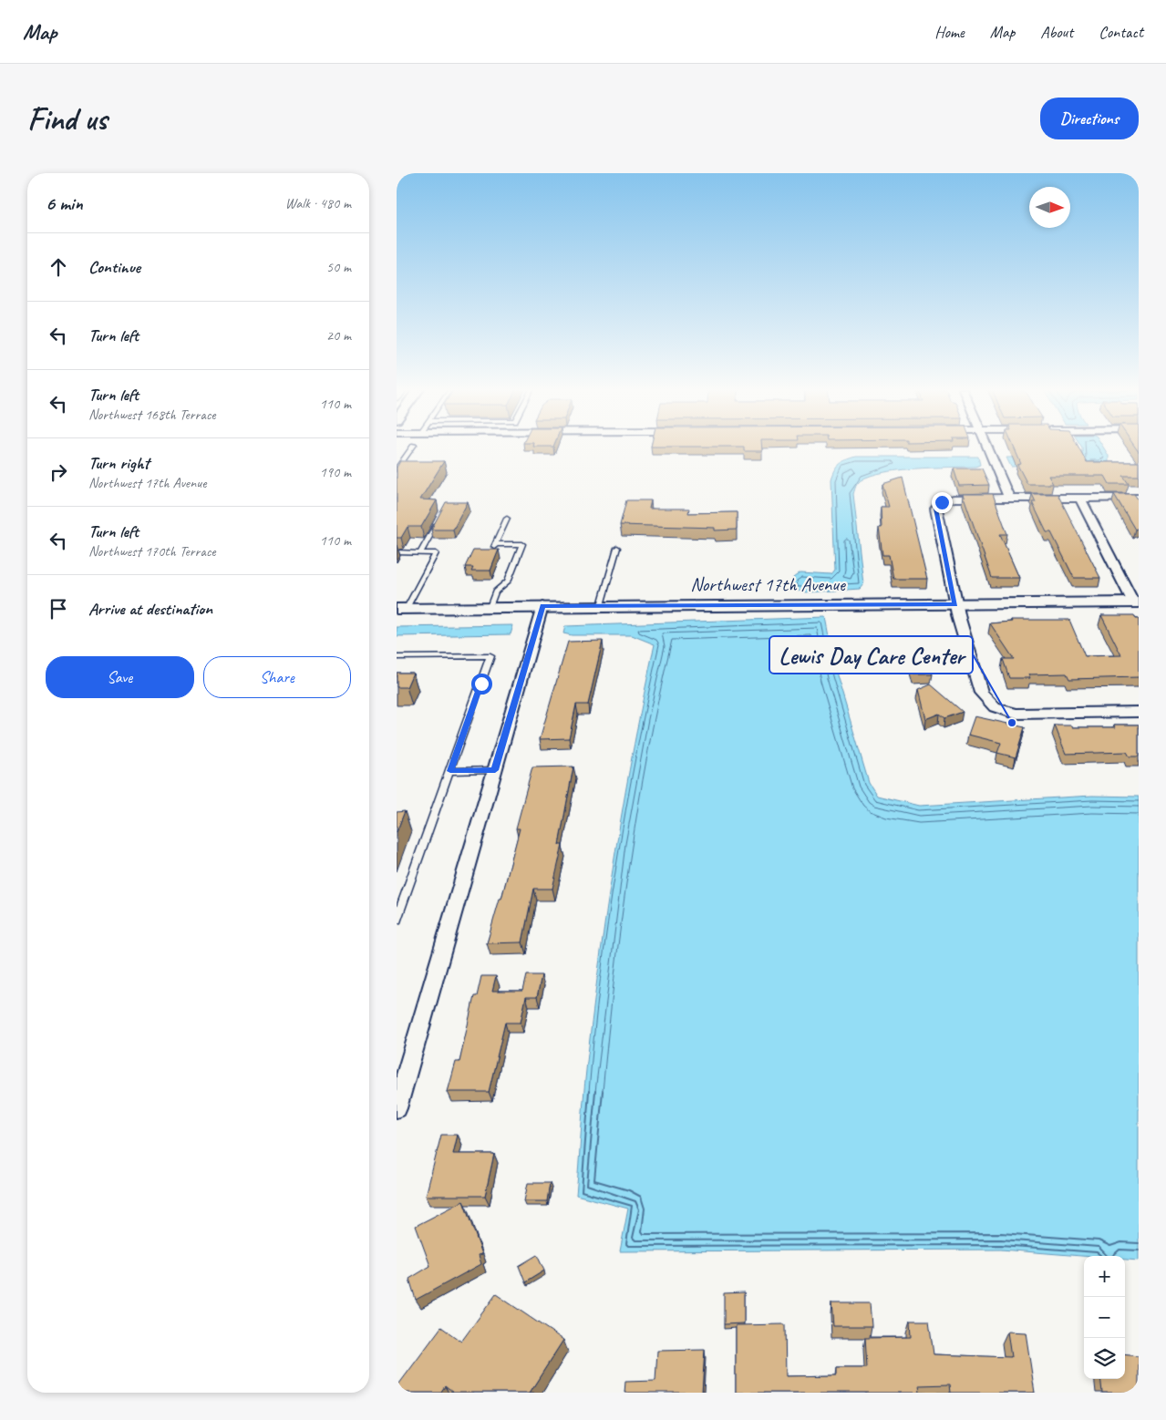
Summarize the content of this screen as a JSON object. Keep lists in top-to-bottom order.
{
  "streets": {
    "street": ["Northwest 17th Avenue"]
  },
  "places": ["Lewis Day Care Center"],
  "north": "right",
  "page": {
    "header": "Map",
    "nav": [
      "Home",
      "Map",
      "About",
      "Contact"
    ],
    "buttons": [
      "Directions",
      ["Save", "Share"]
    ],
    "title": "Find us",
    "heading": ["6 min", "Walk · 480 m"],
    "list": [
      ["Continue", "50 m"],
      ["Turn left", "20 m"],
      ["Turn left", "Northwest 168th Terrace", "110 m"],
      ["Turn right", "Northwest 17th Avenue", "190 m"],
      ["Turn left", "Northwest 170th Terrace", "110 m"],
      "Arrive at destination"
    ],
    "map_buttons": ["+", "−"]
  }
}
